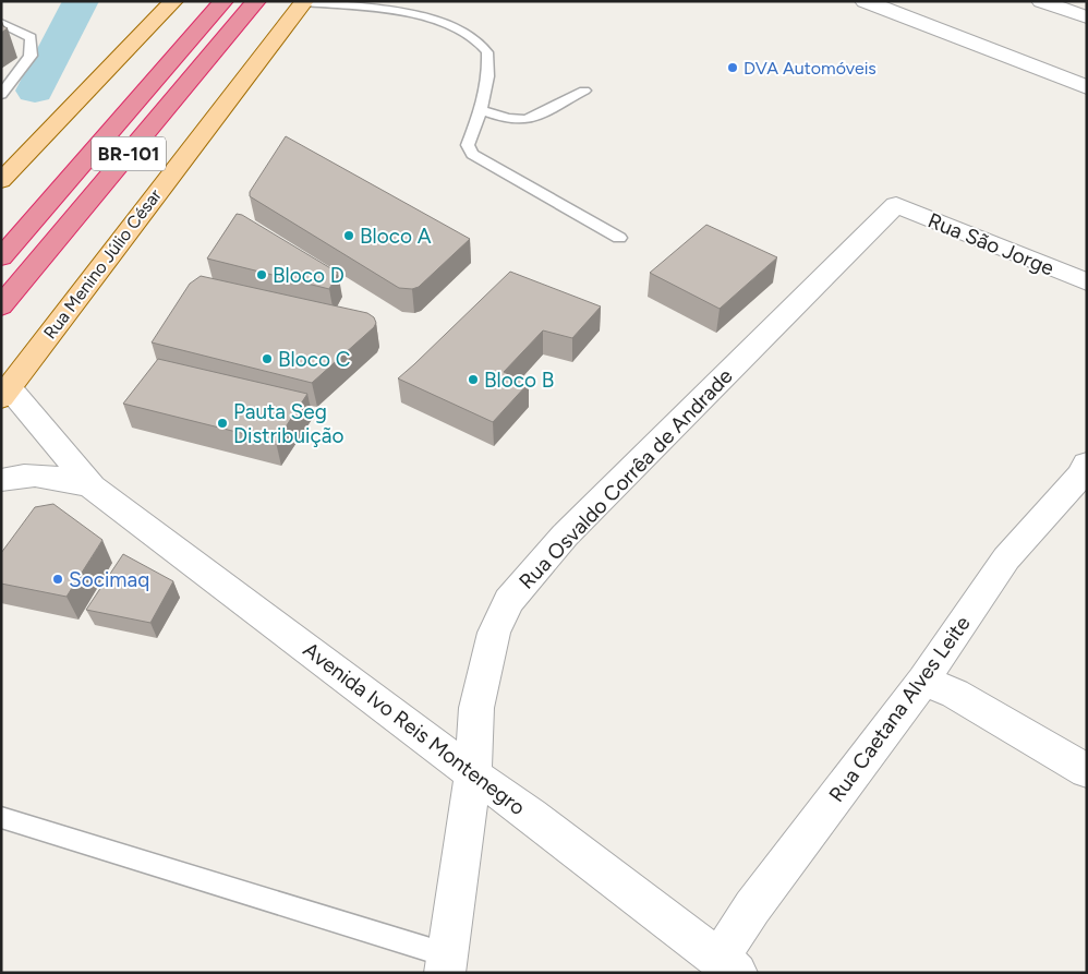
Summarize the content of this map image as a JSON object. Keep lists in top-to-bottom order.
{
  "streets": {
    "highway": ["BR-101"],
    "main road": ["Rua Menino Júlio César"],
    "street": [
      "Rua São Jorge",
      "Rua Osvaldo Corrêa de Andrade",
      "Rua Caetana Alves Leite",
      "Avenida Ivo Reis Montenegro"
    ]
  },
  "crossings": [
    ["Rua São Jorge", "Rua Osvaldo Corrêa de Andrade"],
    ["Rua Menino Júlio César", "Avenida Ivo Reis Montenegro"],
    ["Rua Osvaldo Corrêa de Andrade", "Avenida Ivo Reis Montenegro"],
    ["Rua Caetana Alves Leite", "Avenida Ivo Reis Montenegro"]
  ],
  "places": [
    "DVA Automóveis",
    "Bloco A",
    "Bloco D",
    "Bloco C",
    "Bloco B",
    "Pauta Seg Distribuição",
    "Socimaq"
  ]
}
